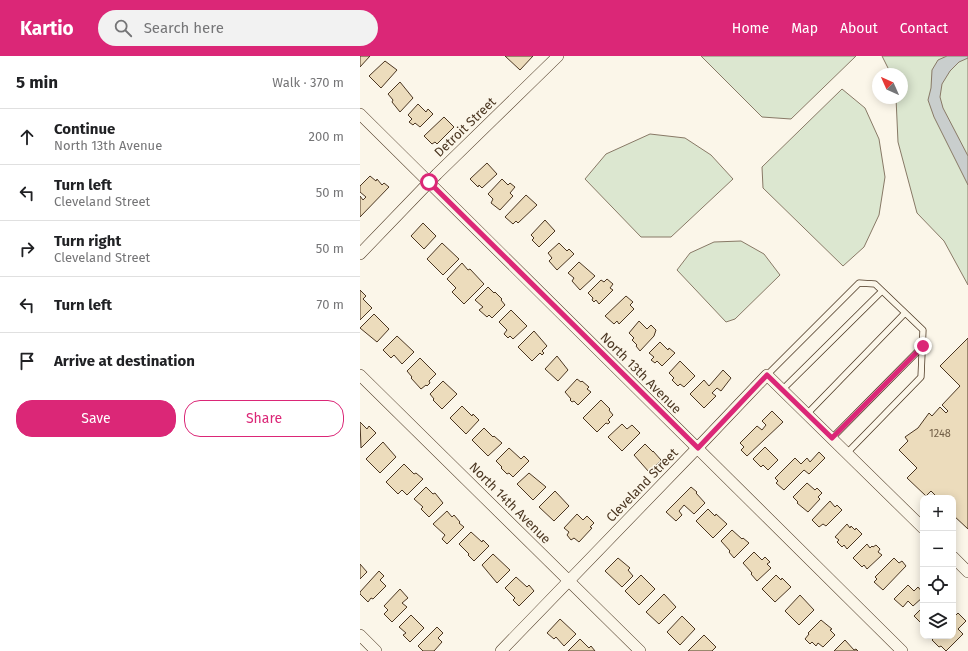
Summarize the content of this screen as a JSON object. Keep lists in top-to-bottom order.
{
  "streets": {
    "street": [
      "Detroit Street",
      "North 13th Avenue",
      "Cleveland Street",
      "North 14th Avenue"
    ]
  },
  "crossings": [
    ["Detroit Street", "North 13th Avenue"],
    ["North 13th Avenue", "Cleveland Street"],
    ["Cleveland Street", "North 14th Avenue"]
  ],
  "house_numbers": ["1248"],
  "north": "top left",
  "page": {
    "header": "Kartio",
    "search": "Search here",
    "nav": [
      "Home",
      "Map",
      "About",
      "Contact"
    ],
    "heading": ["5 min", "Walk · 370 m"],
    "list": [
      ["Continue", "North 13th Avenue", "200 m"],
      ["Turn left", "Cleveland Street", "50 m"],
      ["Turn right", "Cleveland Street", "50 m"],
      ["Turn left", "70 m"],
      "Arrive at destination"
    ],
    "buttons": ["Save", "Share"],
    "map_buttons": ["+", "−"]
  }
}
